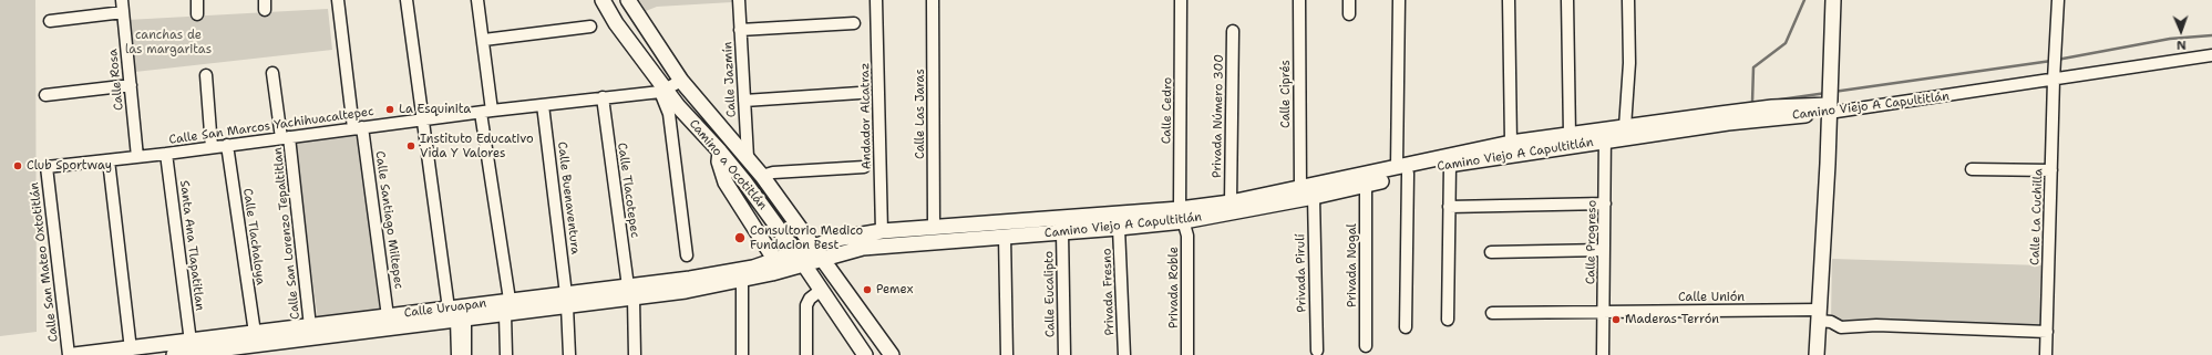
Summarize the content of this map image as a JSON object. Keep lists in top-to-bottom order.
{
  "streets": {
    "main road": ["Camino Viejo A Capultitlán", "Camino a Ocotitlán", "Calle Uruapan"],
    "street": [
      "Calle Rosa",
      "Calle Jazmín",
      "Calle Ciprés",
      "Calle Cedro",
      "Calle Las Jaras",
      "Andador Alcatraz",
      "Privada Número 300",
      "Calle San Marcos Yachihuacaltepec",
      "Calle Tlacotepec",
      "Calle Buenaventura",
      "Calle La Cuchilla",
      "Calle Santiago Miltepec",
      "Calle San Lorenzo Tepaltitlan",
      "Calle Tlachaloya",
      "Calle Progreso",
      "Santa Ana Tlapatitlan",
      "Calle San Mateo Oxtotitlán",
      "Privada Nogal",
      "Privada Pirulí",
      "Privada Roble",
      "Privada Fresno",
      "Calle Eucalipto",
      "Calle Unión"
    ]
  },
  "crossings": [
    ["Calle Rosa", "Calle San Marcos Yachihuacaltepec"],
    ["Calle Jazmín", "Camino a Ocotitlán"],
    ["Calle Ciprés", "Camino Viejo A Capultitlán"],
    ["Camino Viejo A Capultitlán", "Calle Cedro"],
    ["Camino Viejo A Capultitlán", "Calle Las Jaras"],
    ["Camino Viejo A Capultitlán", "Andador Alcatraz"],
    ["Camino Viejo A Capultitlán", "Privada Número 300"],
    ["Camino Viejo A Capultitlán", "Camino a Ocotitlán"],
    ["Camino Viejo A Capultitlán", "Calle La Cuchilla"],
    ["Camino Viejo A Capultitlán", "Calle Progreso"],
    ["Camino Viejo A Capultitlán", "Privada Nogal"],
    ["Camino Viejo A Capultitlán", "Privada Pirulí"],
    ["Camino Viejo A Capultitlán", "Privada Roble"],
    ["Camino Viejo A Capultitlán", "Privada Fresno"],
    ["Camino Viejo A Capultitlán", "Calle Eucalipto"],
    ["Camino Viejo A Capultitlán", "Calle Uruapan"],
    ["Calle Cedro", "Privada Roble"],
    ["Calle San Marcos Yachihuacaltepec", "Camino a Ocotitlán"],
    ["Calle San Marcos Yachihuacaltepec", "Calle Tlacotepec"],
    ["Calle San Marcos Yachihuacaltepec", "Calle Buenaventura"],
    ["Calle San Marcos Yachihuacaltepec", "Calle Santiago Miltepec"],
    ["Calle San Marcos Yachihuacaltepec", "Calle San Lorenzo Tepaltitlan"],
    ["Calle San Marcos Yachihuacaltepec", "Calle Tlachaloya"],
    ["Calle San Marcos Yachihuacaltepec", "Santa Ana Tlapatitlan"],
    ["Calle San Marcos Yachihuacaltepec", "Calle San Mateo Oxtotitlán"],
    ["Camino a Ocotitlán", "Calle Uruapan"],
    ["Calle Tlacotepec", "Calle Uruapan"],
    ["Calle Buenaventura", "Calle Uruapan"],
    ["Calle La Cuchilla", "Calle Unión"],
    ["Calle Santiago Miltepec", "Calle Uruapan"],
    ["Calle San Lorenzo Tepaltitlan", "Calle Uruapan"],
    ["Calle Tlachaloya", "Calle Uruapan"],
    ["Calle Progreso", "Calle Unión"],
    ["Santa Ana Tlapatitlan", "Calle Uruapan"]
  ],
  "parks": ["canchas de las margaritas"],
  "places": [
    "La Esquinita",
    "Instituto Educativo Vida Y Valores",
    "Club Sportway",
    "Consultorio Medico Fundacion Best",
    "Pemex",
    "Maderas Terrón"
  ],
  "north": "bottom"
}
